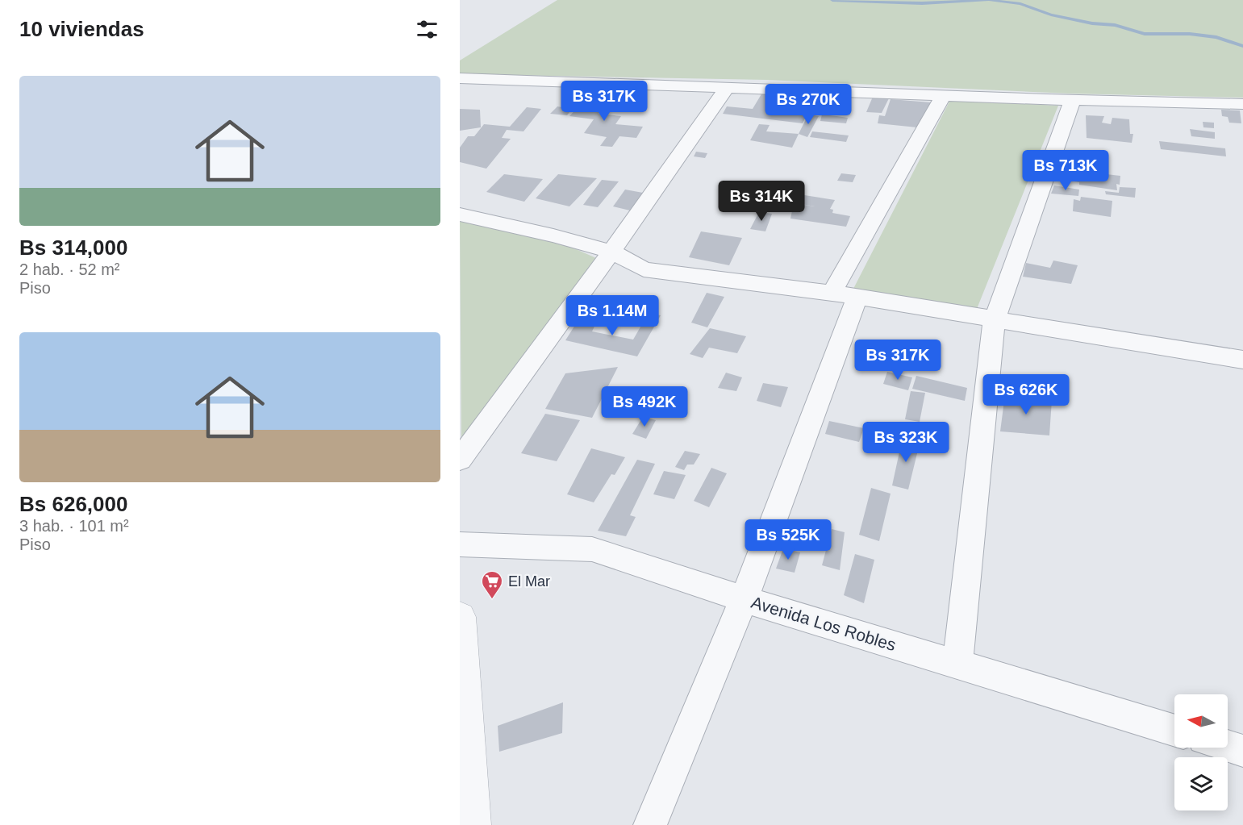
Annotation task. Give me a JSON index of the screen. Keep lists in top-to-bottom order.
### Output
{
  "streets": {
    "street": ["Avenida Los Robles"]
  },
  "places": {
    "supermarket": ["El Mar"]
  },
  "north": "left",
  "page": {
    "heading": "10 viviendas",
    "list": [
      {
        "name": "Bs 314,000",
        "note": "2 hab. · 52 m² · Piso"
      },
      {
        "name": "Bs 626,000",
        "note": "3 hab. · 101 m² · Piso"
      }
    ],
    "price": [
      "Bs 317K",
      "Bs 270K",
      "Bs 713K",
      "Bs 314K",
      "Bs 1.14M",
      "Bs 317K",
      "Bs 626K",
      "Bs 492K",
      "Bs 323K",
      "Bs 525K"
    ]
  }
}
